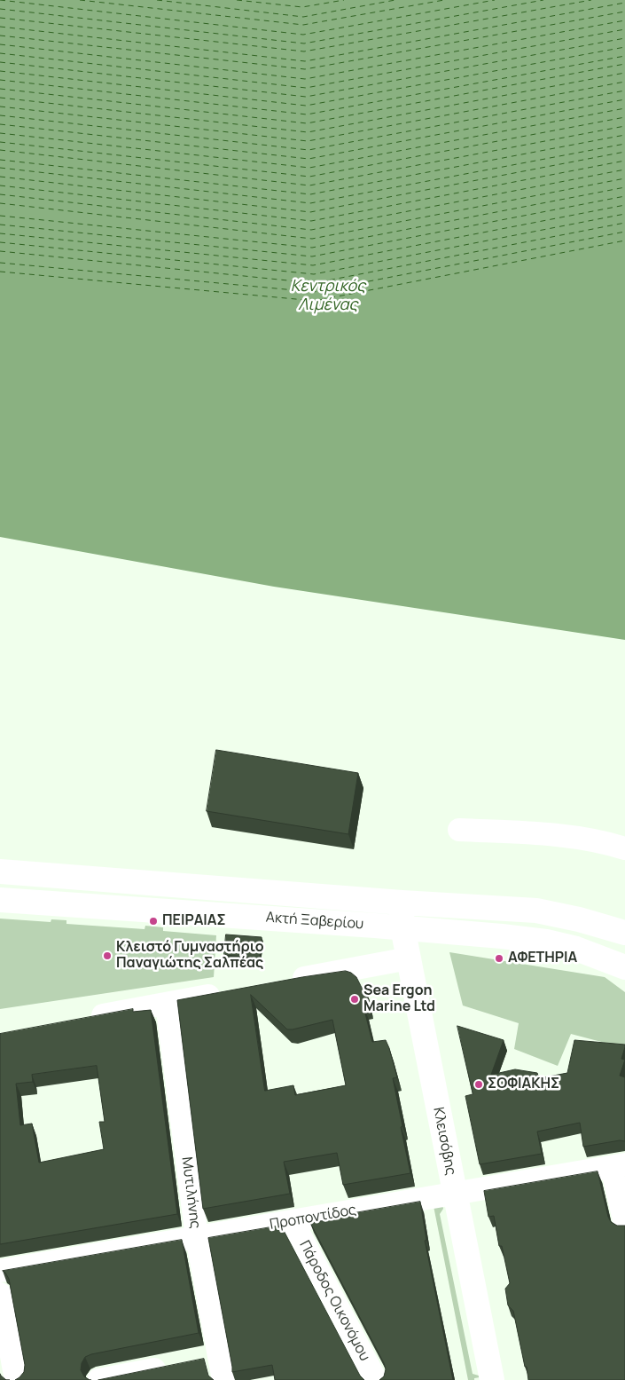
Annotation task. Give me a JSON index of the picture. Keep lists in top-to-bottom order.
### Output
{
  "streets": {
    "main road": ["Ακτή Ξαβερίου", "Κλεισόβης"],
    "street": ["Μυτιλήνης", "Προποντίδος", "Πάροδος Οικονόμου"]
  },
  "crossings": [
    ["Ακτή Ξαβερίου", "Κλεισόβης"],
    ["Κλεισόβης", "Προποντίδος"],
    ["Μυτιλήνης", "Προποντίδος"],
    ["Προποντίδος", "Πάροδος Οικονόμου"]
  ],
  "water": ["Κεντρικός Λιμένας"],
  "places": [
    "ΠΕΙΡΑΙΑΣ",
    "Κλειστό Γυμναστήριο Παναγιώτης Σαλπέας",
    "ΑΦΕΤΗΡΙΑ",
    "Sea Ergon Marine Ltd",
    "ΣΟΦΙΑΚΗΣ"
  ]
}
